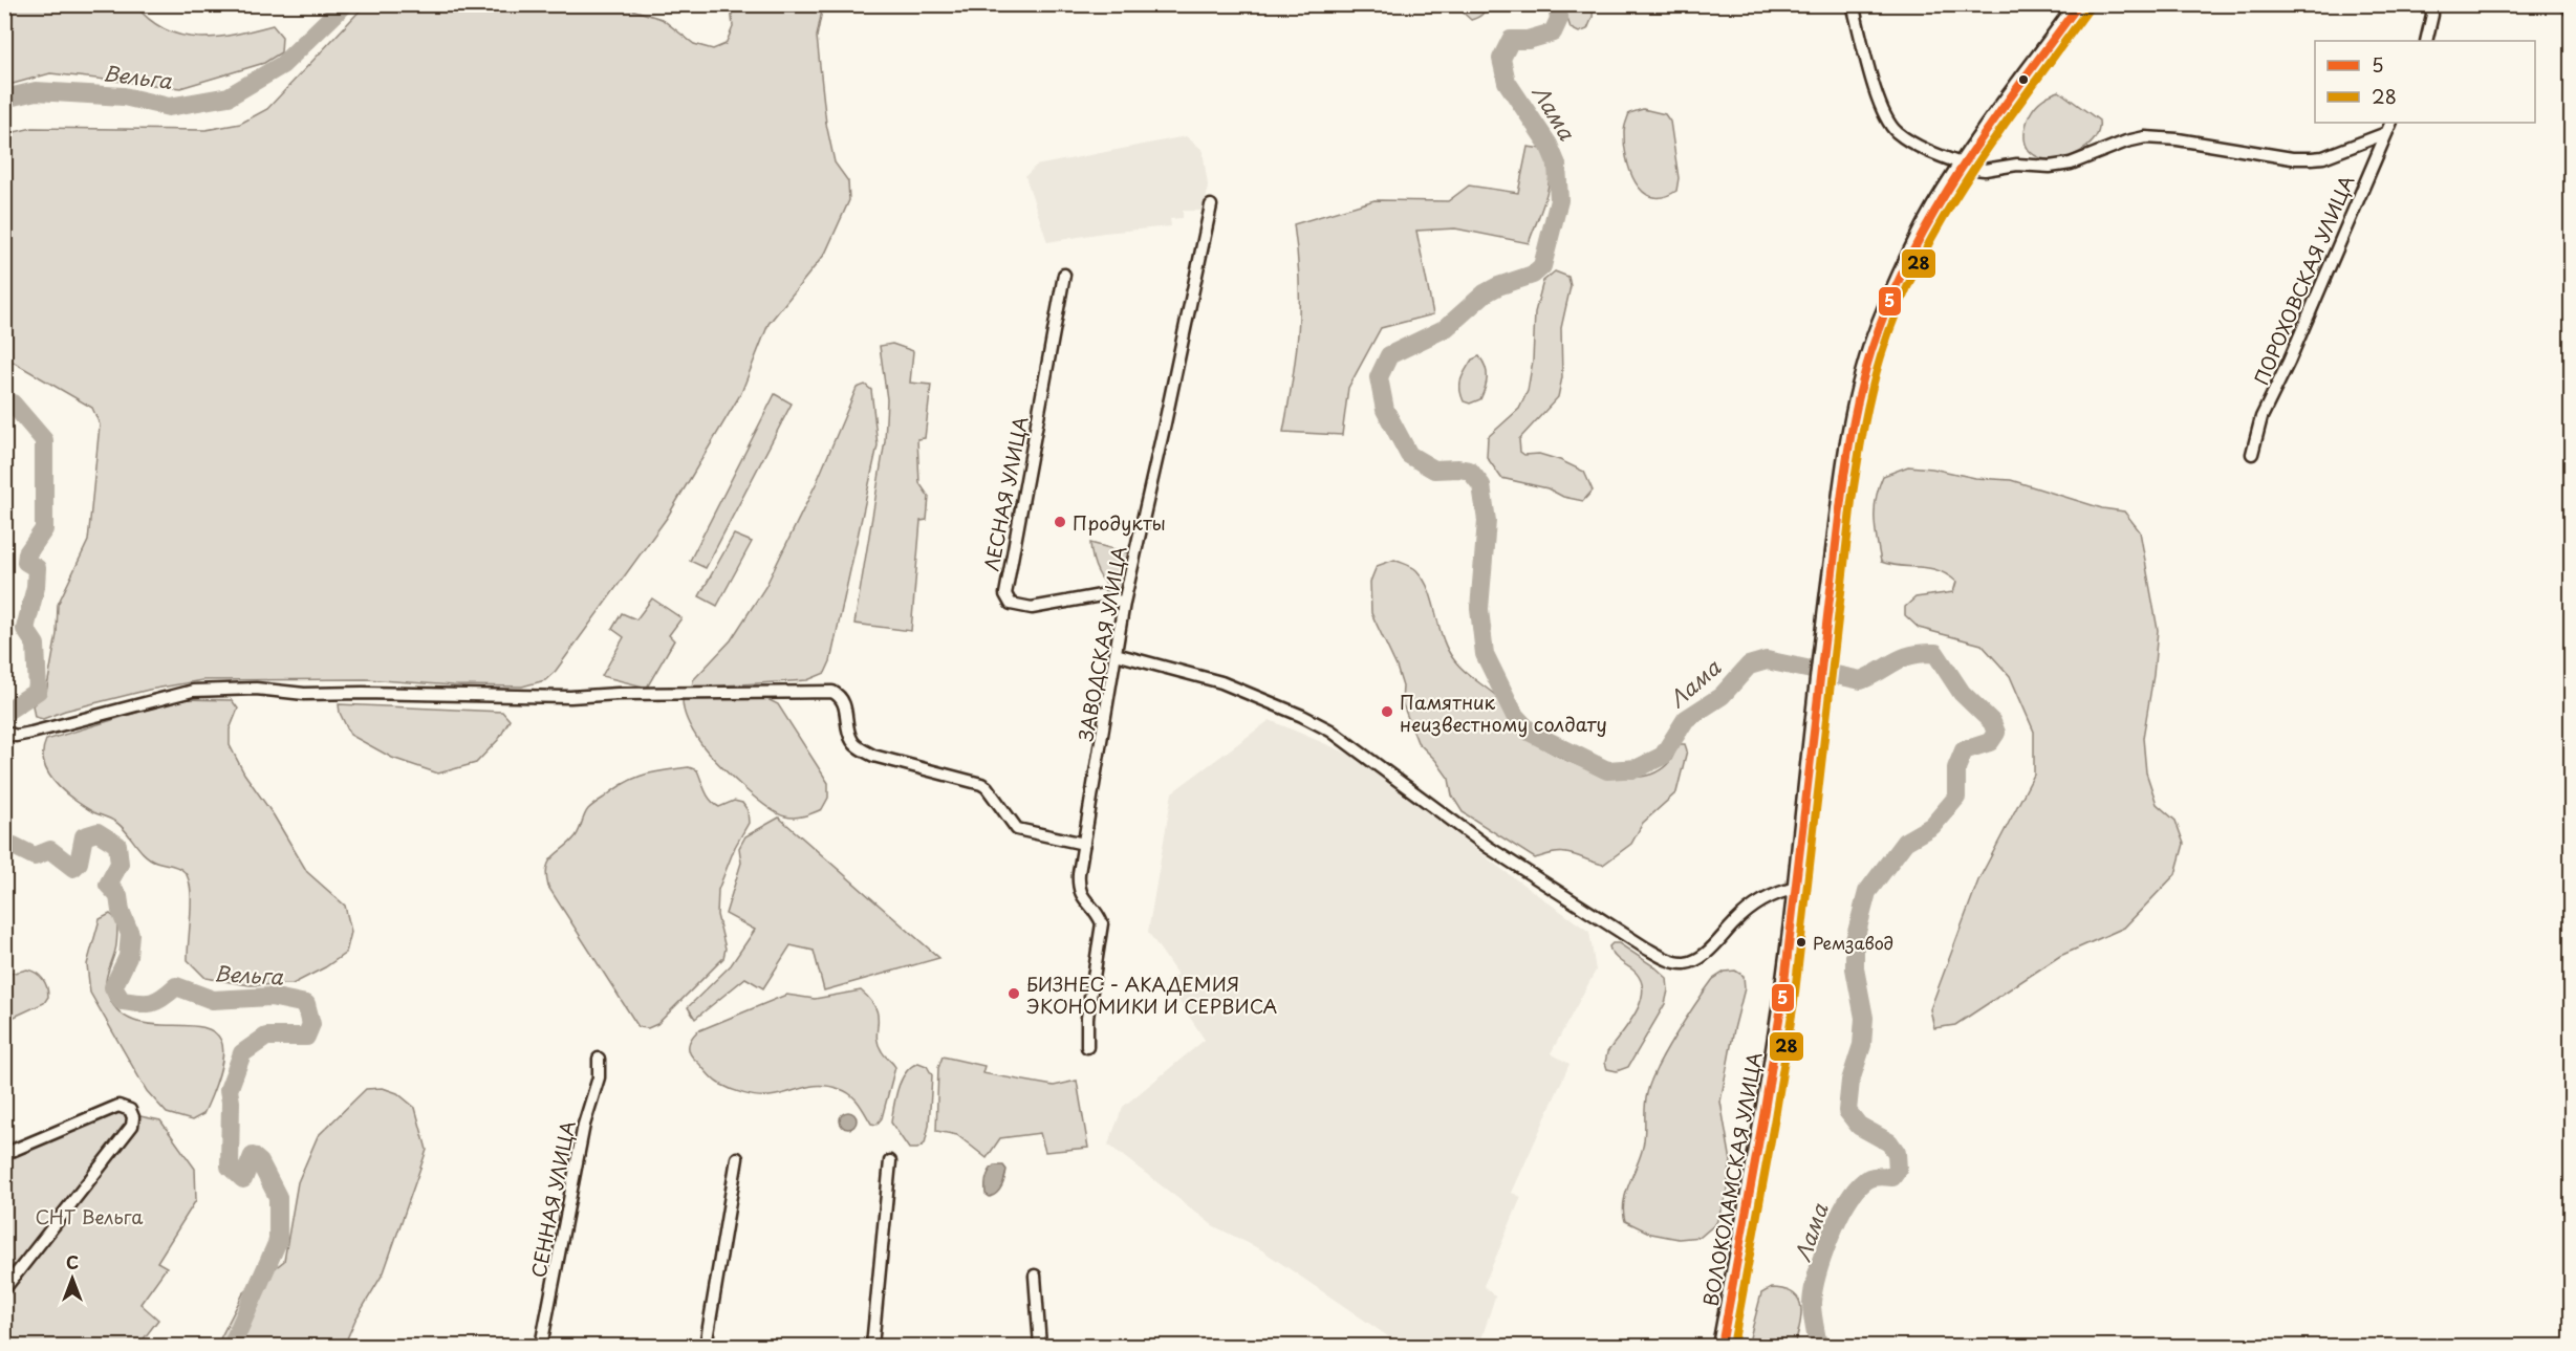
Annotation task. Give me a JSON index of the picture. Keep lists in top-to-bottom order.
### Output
{
  "streets": {
    "main road": ["ВОЛОКОЛАМСКАЯ УЛИЦА"],
    "street": [
      "ПОРОХОВСКАЯ УЛИЦА",
      "ЛЕСНАЯ УЛИЦА",
      "ЗАВОДСКАЯ УЛИЦА",
      "СЕННАЯ УЛИЦА"
    ]
  },
  "crossings": [
    ["ЛЕСНАЯ УЛИЦА", "ЗАВОДСКАЯ УЛИЦА"]
  ],
  "water": ["Вельга", "Лама"],
  "parks": ["СНТ Вельга"],
  "places": [
    "Продукты",
    "Памятник неизвестному солдату",
    "Ремзавод",
    "БИЗНЕС - АКАДЕМИЯ ЭКОНОМИКИ И СЕРВИСА"
  ],
  "lines": ["transit line 5", "transit line 28"],
  "legend": ["5", "28"],
  "north": "top"
}
